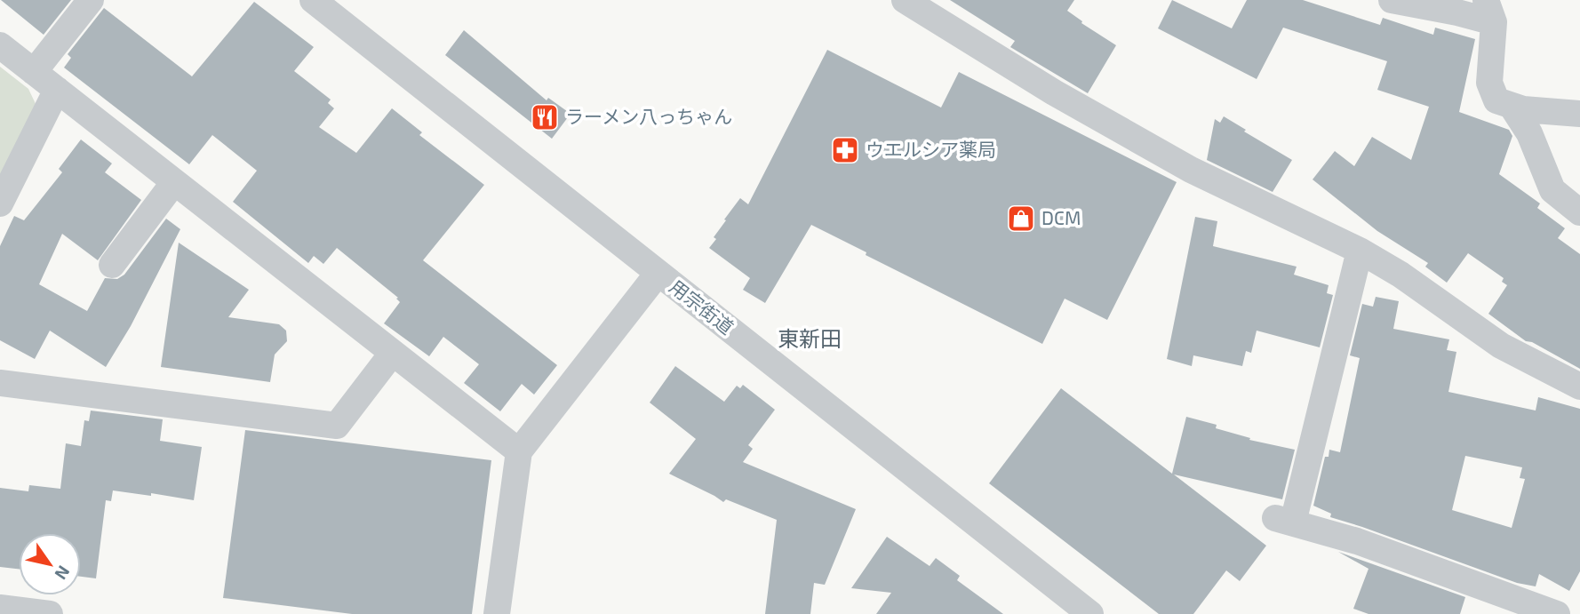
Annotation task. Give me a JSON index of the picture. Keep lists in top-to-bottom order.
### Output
{
  "streets": {
    "street": ["用宗街道"]
  },
  "districts": ["東新田"],
  "places": {
    "restaurant": ["ラーメン八っちゃん"],
    "pharmacy": ["ウエルシア薬局"],
    "shop": ["DCM"]
  },
  "north": "bottom right"
}
